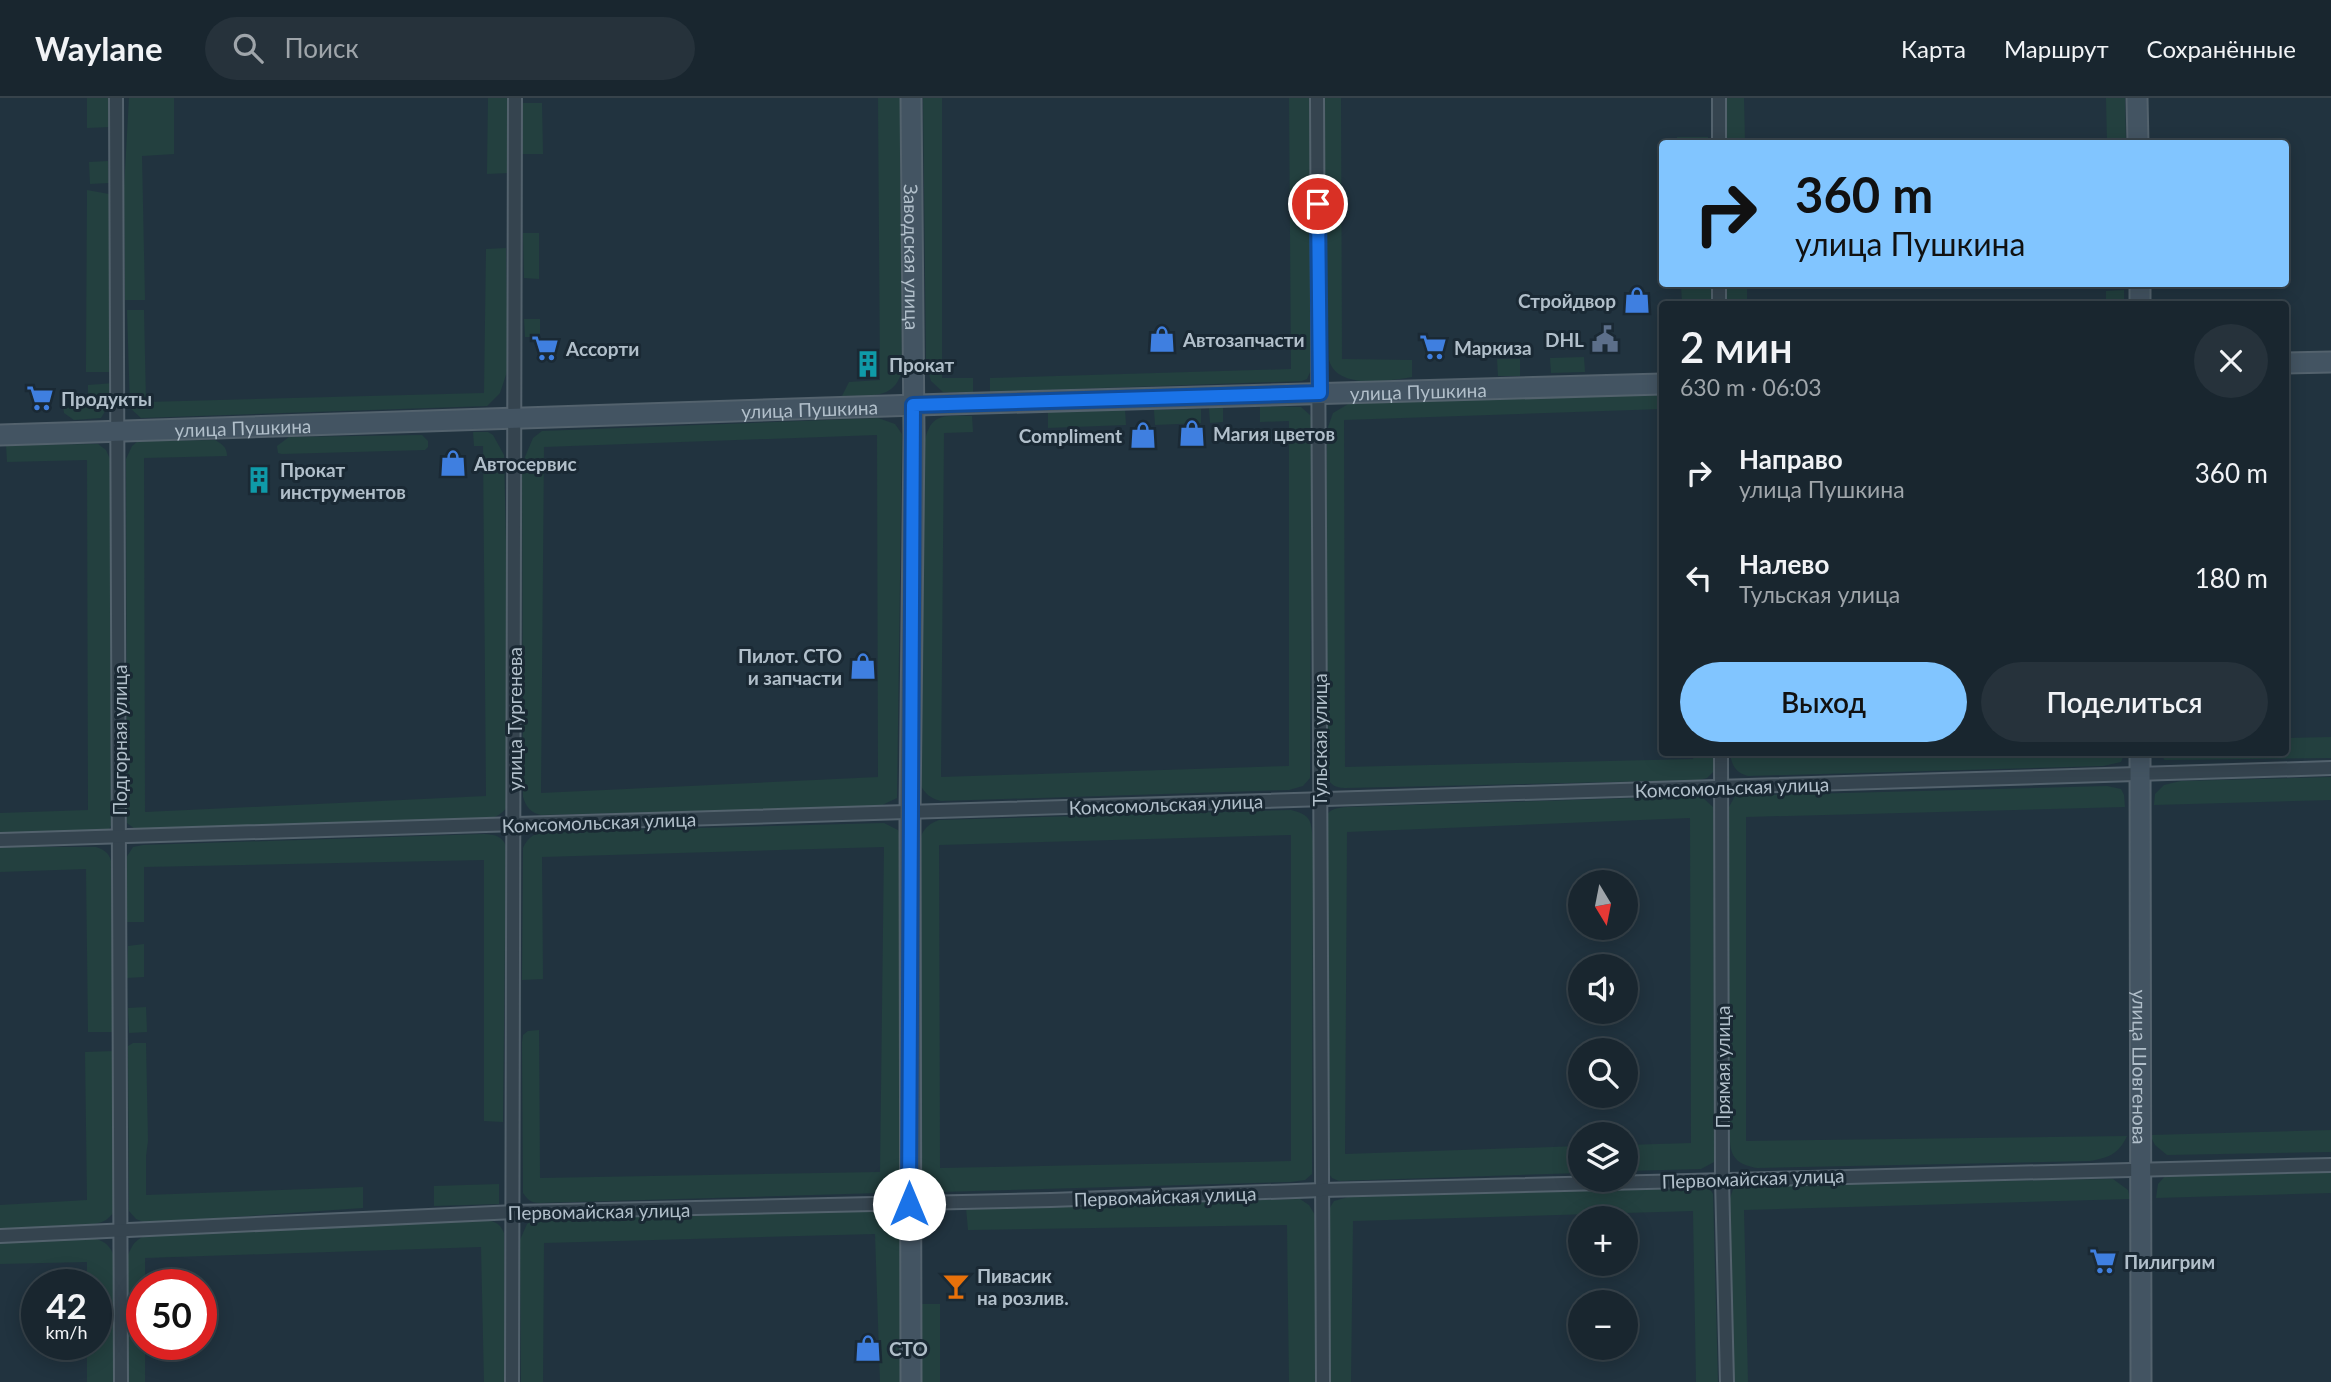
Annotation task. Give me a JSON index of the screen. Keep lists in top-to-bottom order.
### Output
{
  "streets": {
    "main road": ["Заводская улица", "улица Пушкина", "улица Шовгенова"],
    "street": [
      "улица Тургенева",
      "Подгорная улица",
      "Тульская улица",
      "Комсомольская улица",
      "Прямая улица",
      "Первомайская улица"
    ]
  },
  "crossings": [
    ["Заводская улица", "улица Пушкина"],
    ["Заводская улица", "Комсомольская улица"],
    ["Заводская улица", "Первомайская улица"],
    ["улица Пушкина", "улица Тургенева"],
    ["улица Пушкина", "Подгорная улица"],
    ["улица Пушкина", "Тульская улица"],
    ["улица Тургенева", "Комсомольская улица"],
    ["улица Тургенева", "Первомайская улица"],
    ["Подгорная улица", "Комсомольская улица"],
    ["Подгорная улица", "Первомайская улица"],
    ["Тульская улица", "Комсомольская улица"],
    ["Тульская улица", "Первомайская улица"],
    ["Комсомольская улица", "Прямая улица"],
    ["Комсомольская улица", "улица Шовгенова"],
    ["Прямая улица", "Первомайская улица"],
    ["улица Шовгенова", "Первомайская улица"]
  ],
  "places": {
    "shop": [
      "Стройдвор",
      "Автозапчасти",
      "Магия цветов",
      "Compliment",
      "Автосервис",
      "Пилот. СТО и запчасти",
      "СТО"
    ],
    "public building": ["DHL"],
    "supermarket": [
      "Маркиза",
      "Ассорти",
      "Продукты",
      "Пилигрим"
    ],
    "building": ["Прокат", "Прокат инструментов"],
    "bar": ["Пивасик на розлив."]
  },
  "north": "bottom",
  "page": {
    "header": "Waylane",
    "search": "Поиск",
    "nav": ["Карта", "Маршрут", "Сохранённые"],
    "turn": ["360 m", "улица Пушкина"],
    "heading": ["2 мин", "630 m · 06:03"],
    "list": [
      {
        "name": "Направо",
        "note": "улица Пушкина",
        "value": "360 m"
      },
      {
        "name": "Налево",
        "note": "Тульская улица",
        "value": "180 m"
      }
    ],
    "buttons": ["Выход", "Поделиться"],
    "map_buttons": ["+", "−"],
    "speed": "42 km/h",
    "limit": "50"
  }
}
